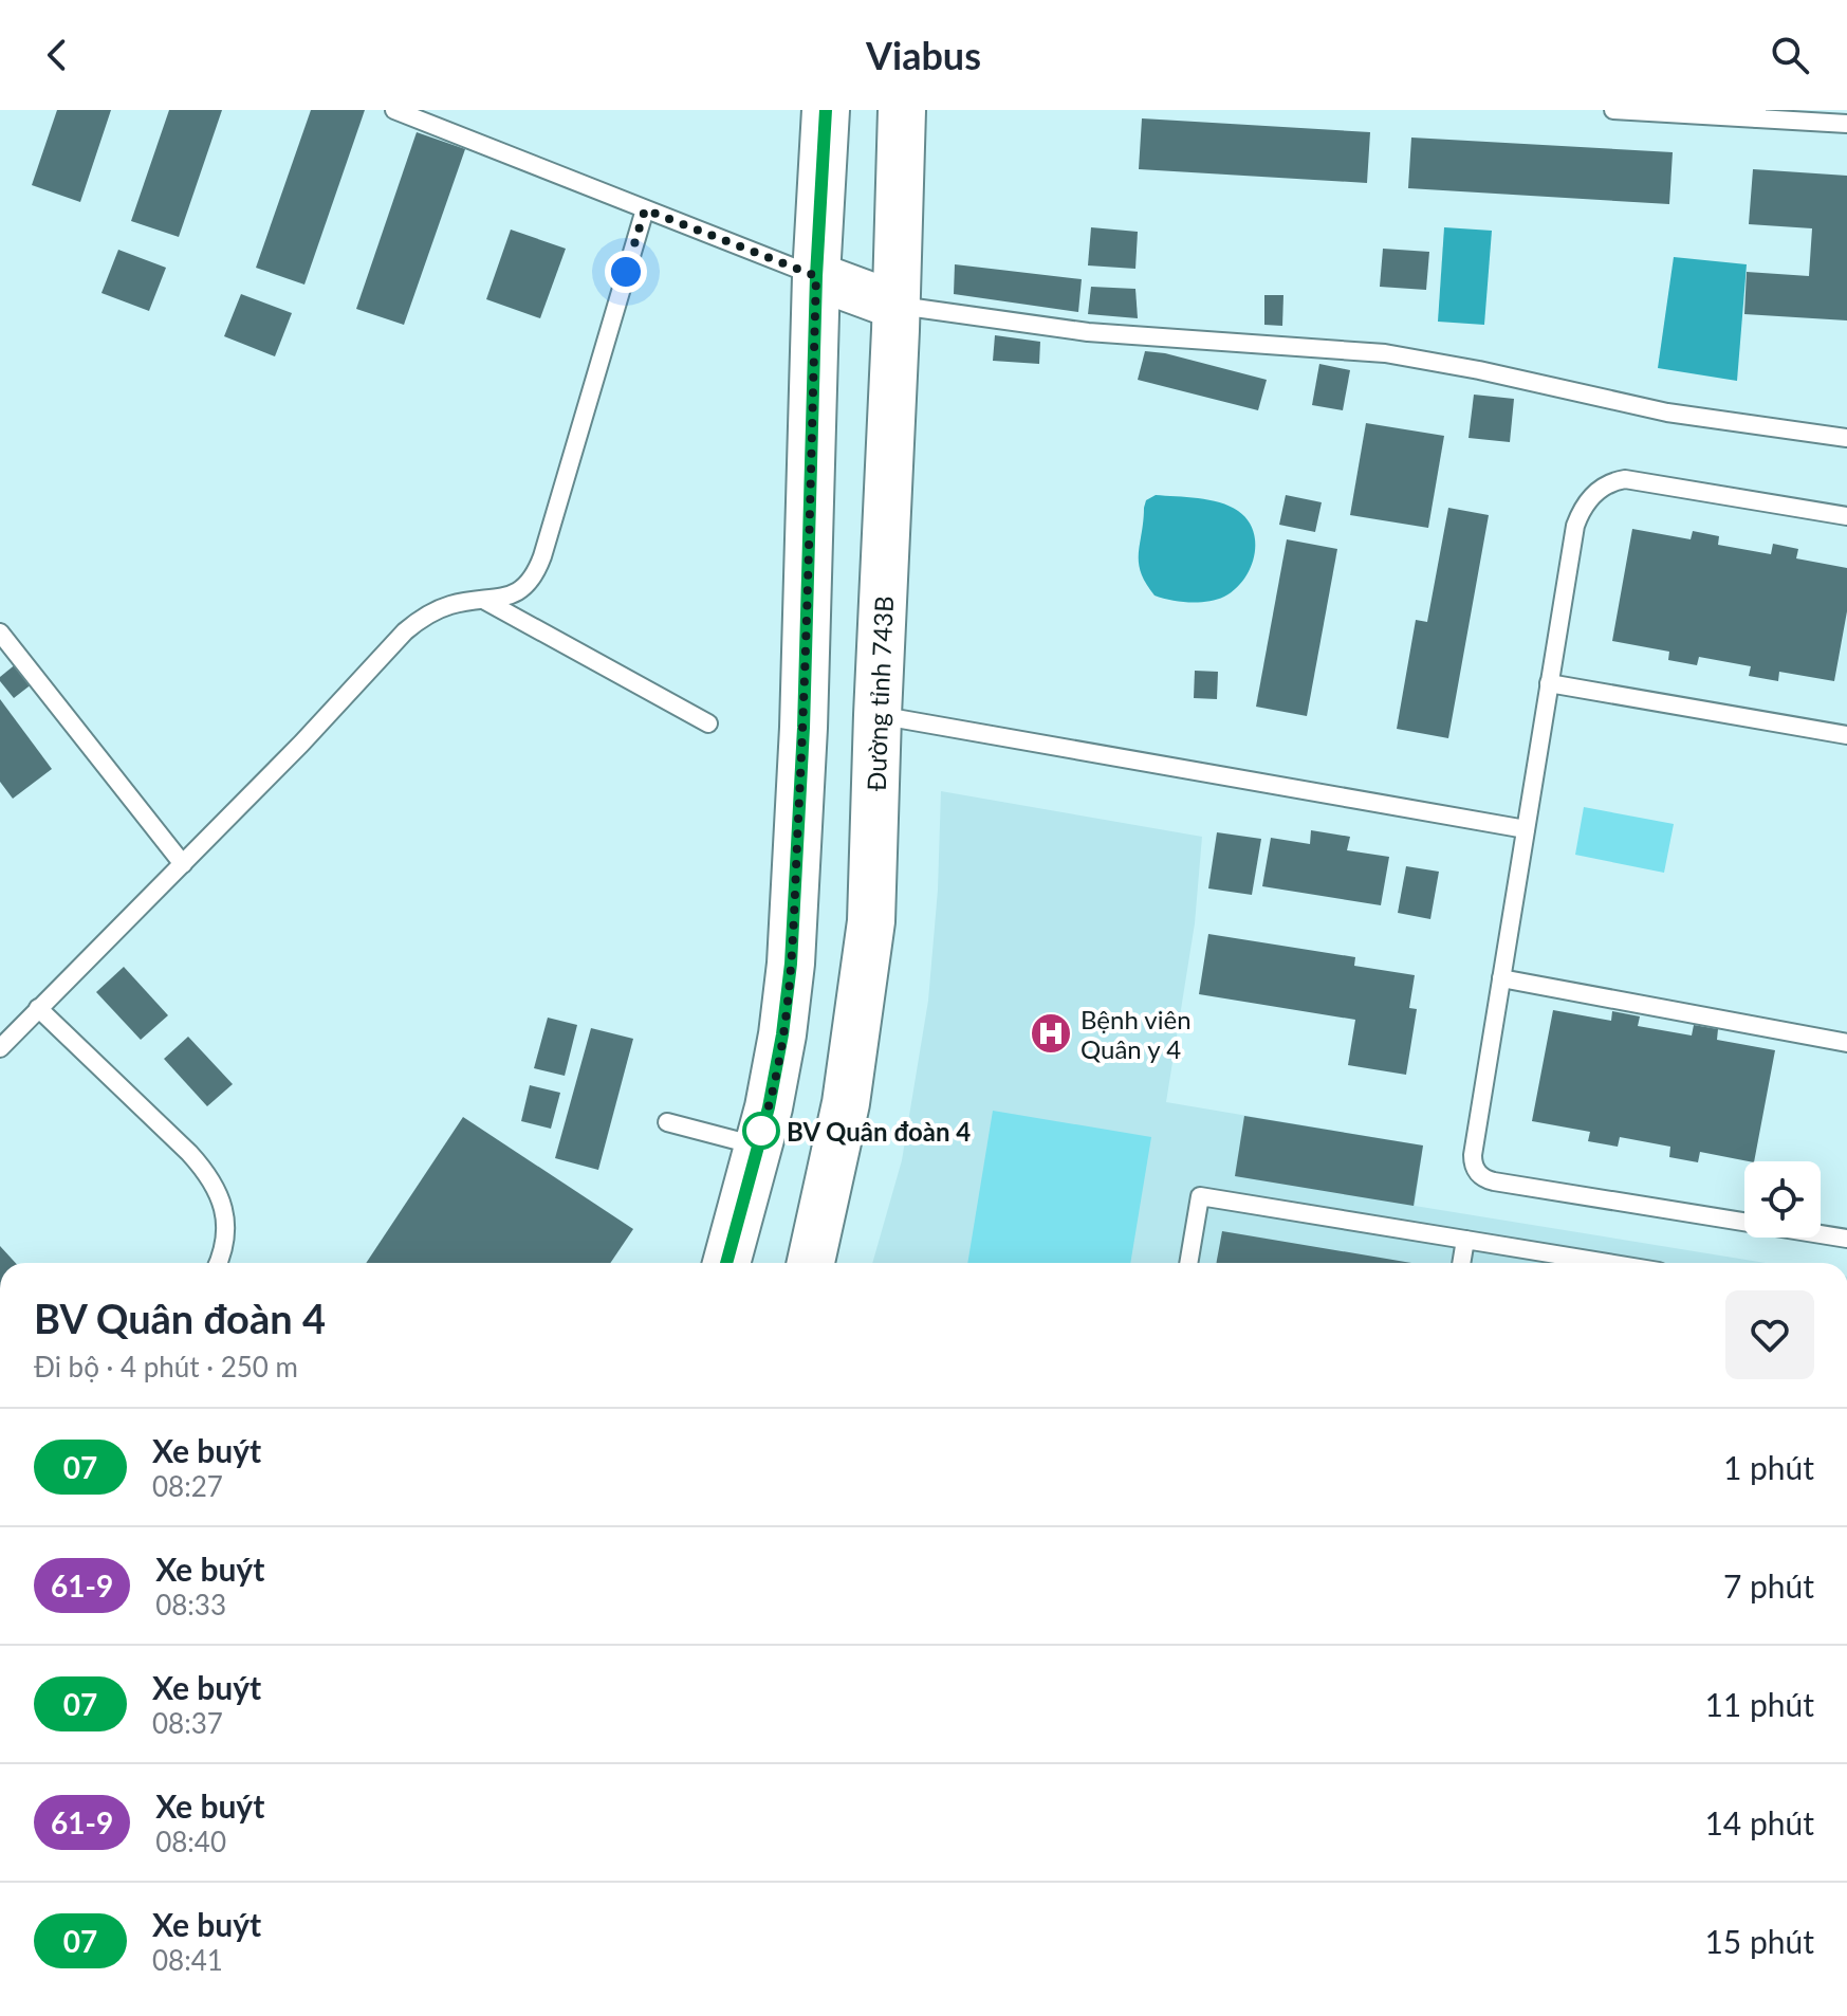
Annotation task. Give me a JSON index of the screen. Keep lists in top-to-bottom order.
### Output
{
  "streets": {
    "main road": ["Đường tỉnh 743B"]
  },
  "places": {
    "hospital": ["Bệnh viên Quân y 4"],
    "other": ["BV Quân đoàn 4"]
  },
  "lines": ["bus line 07"],
  "page": {
    "header": "Viabus",
    "heading": ["BV Quân đoàn 4", "Đi bộ · 4 phút · 250 m"],
    "list": [
      {
        "mark": "07",
        "name": "Xe buýt",
        "note": "08:27",
        "value": "1 phút"
      },
      {
        "mark": "61-9",
        "name": "Xe buýt",
        "note": "08:33",
        "value": "7 phút"
      },
      {
        "mark": "07",
        "name": "Xe buýt",
        "note": "08:37",
        "value": "11 phút"
      },
      {
        "mark": "61-9",
        "name": "Xe buýt",
        "note": "08:40",
        "value": "14 phút"
      },
      {
        "mark": "07",
        "name": "Xe buýt",
        "note": "08:41",
        "value": "15 phút"
      }
    ]
  }
}
